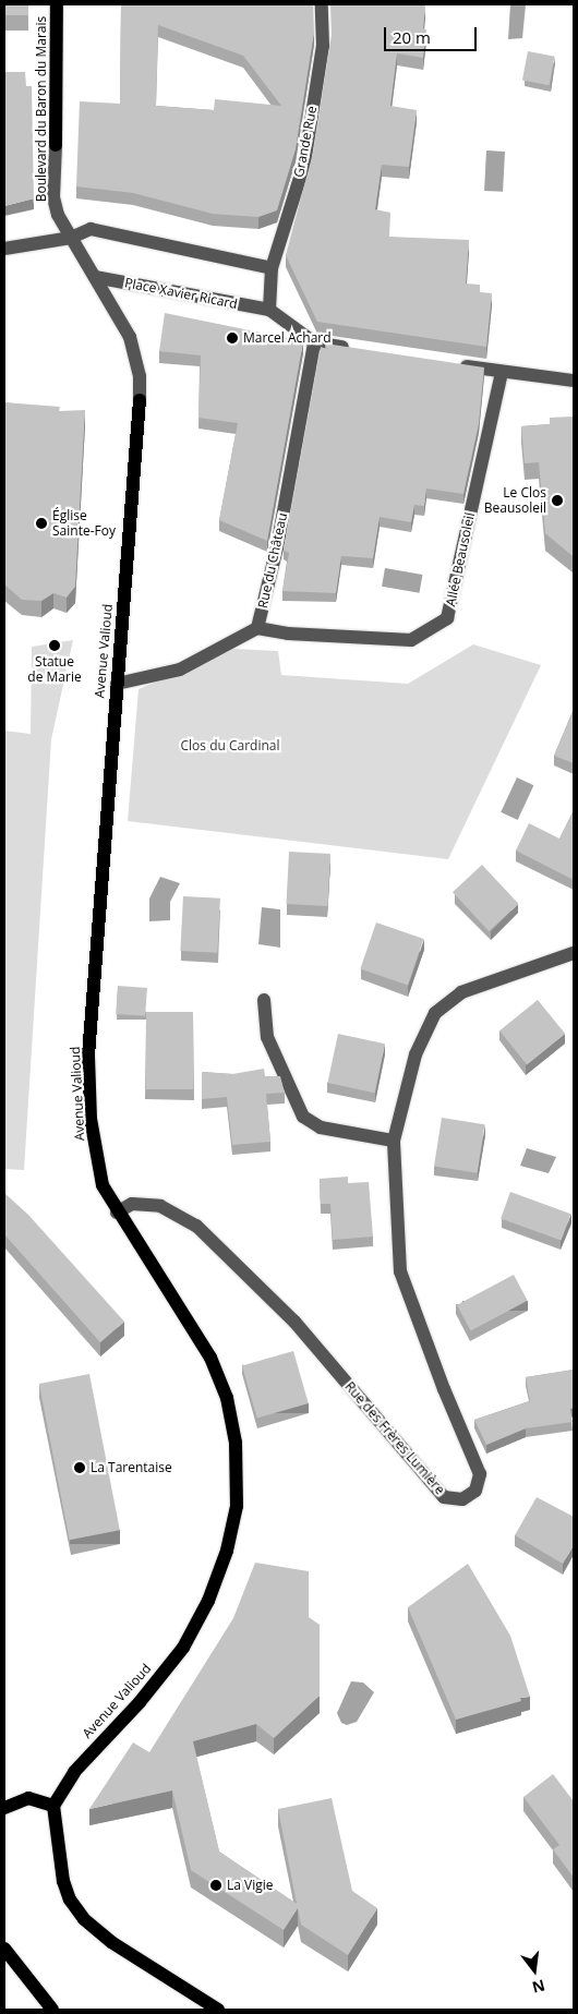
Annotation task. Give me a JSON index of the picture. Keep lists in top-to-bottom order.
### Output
{
  "streets": {
    "main road": ["Boulevard du Baron du Marais", "Avenue Valioud"],
    "street": [
      "Grande Rue",
      "Place Xavier Ricard",
      "Allée Beausoleil",
      "Rue du Château",
      "Rue des Frères Lumière"
    ]
  },
  "crossings": [
    ["Grande Rue", "Place Xavier Ricard"],
    ["Place Xavier Ricard", "Rue du Château"],
    ["Place Xavier Ricard", "Avenue Valioud"],
    ["Allée Beausoleil", "Rue du Château"],
    ["Rue du Château", "Avenue Valioud"],
    ["Avenue Valioud", "Rue des Frères Lumière"]
  ],
  "parks": ["Clos du Cardinal"],
  "places": [
    "Marcel Achard",
    "Le Clos Beausoleil",
    "Église Sainte-Foy",
    "Statue de Marie",
    "La Tarentaise",
    "La Vigie"
  ],
  "scale_bar": "20 m",
  "north": "bottom"
}
